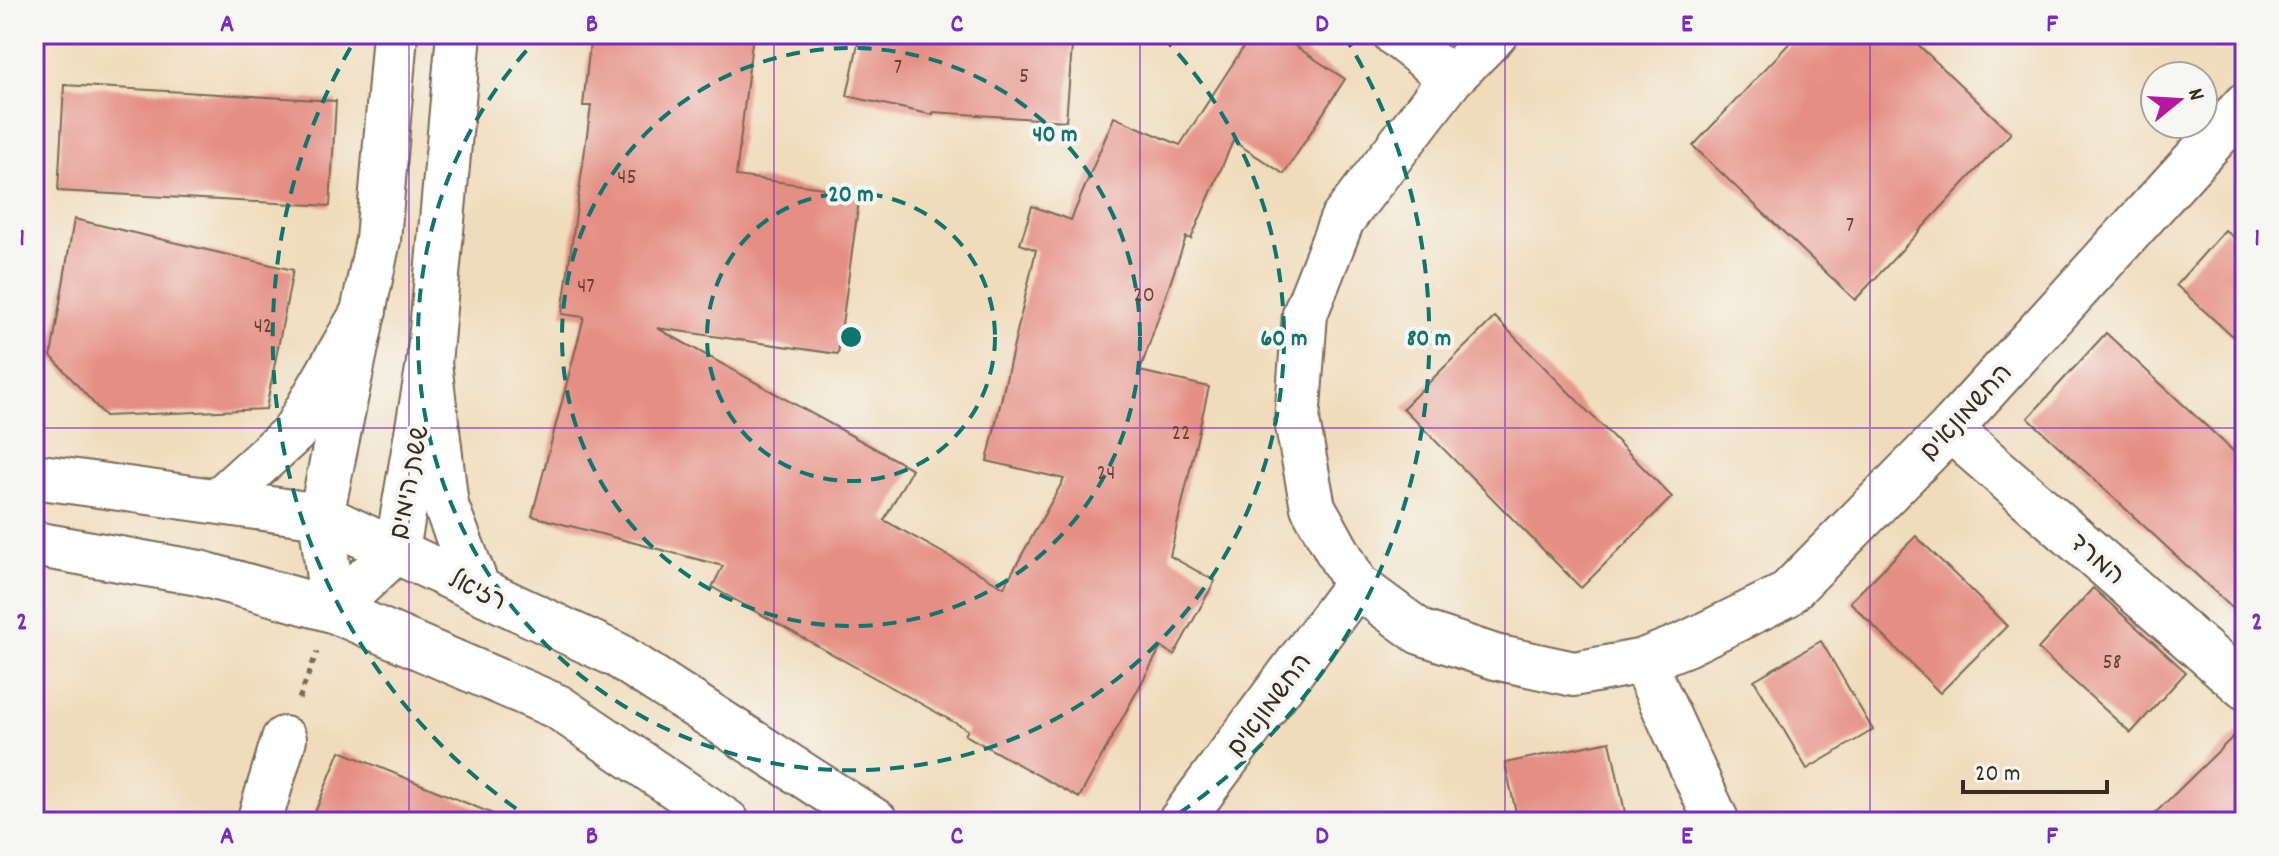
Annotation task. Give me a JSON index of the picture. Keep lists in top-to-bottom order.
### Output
{
  "streets": {
    "street": [
      "החשמונאים",
      "ששת הימים",
      "המרד",
      "רזיאל"
    ]
  },
  "crossings": [
    ["החשמונאים", "המרד"],
    ["ששת הימים", "רזיאל"]
  ],
  "house_numbers": [
    "7",
    "5",
    "45",
    "7",
    "47",
    "20",
    "42",
    "22",
    "24",
    "58"
  ],
  "scale_bar": "20 m",
  "north": "right",
  "grid": {
    "columns": [
      "A",
      "B",
      "C",
      "D",
      "E",
      "F"
    ],
    "rows": ["1", "2"]
  },
  "rings": [
    "40 m",
    "20 m",
    "60 m",
    "80 m"
  ]
}
